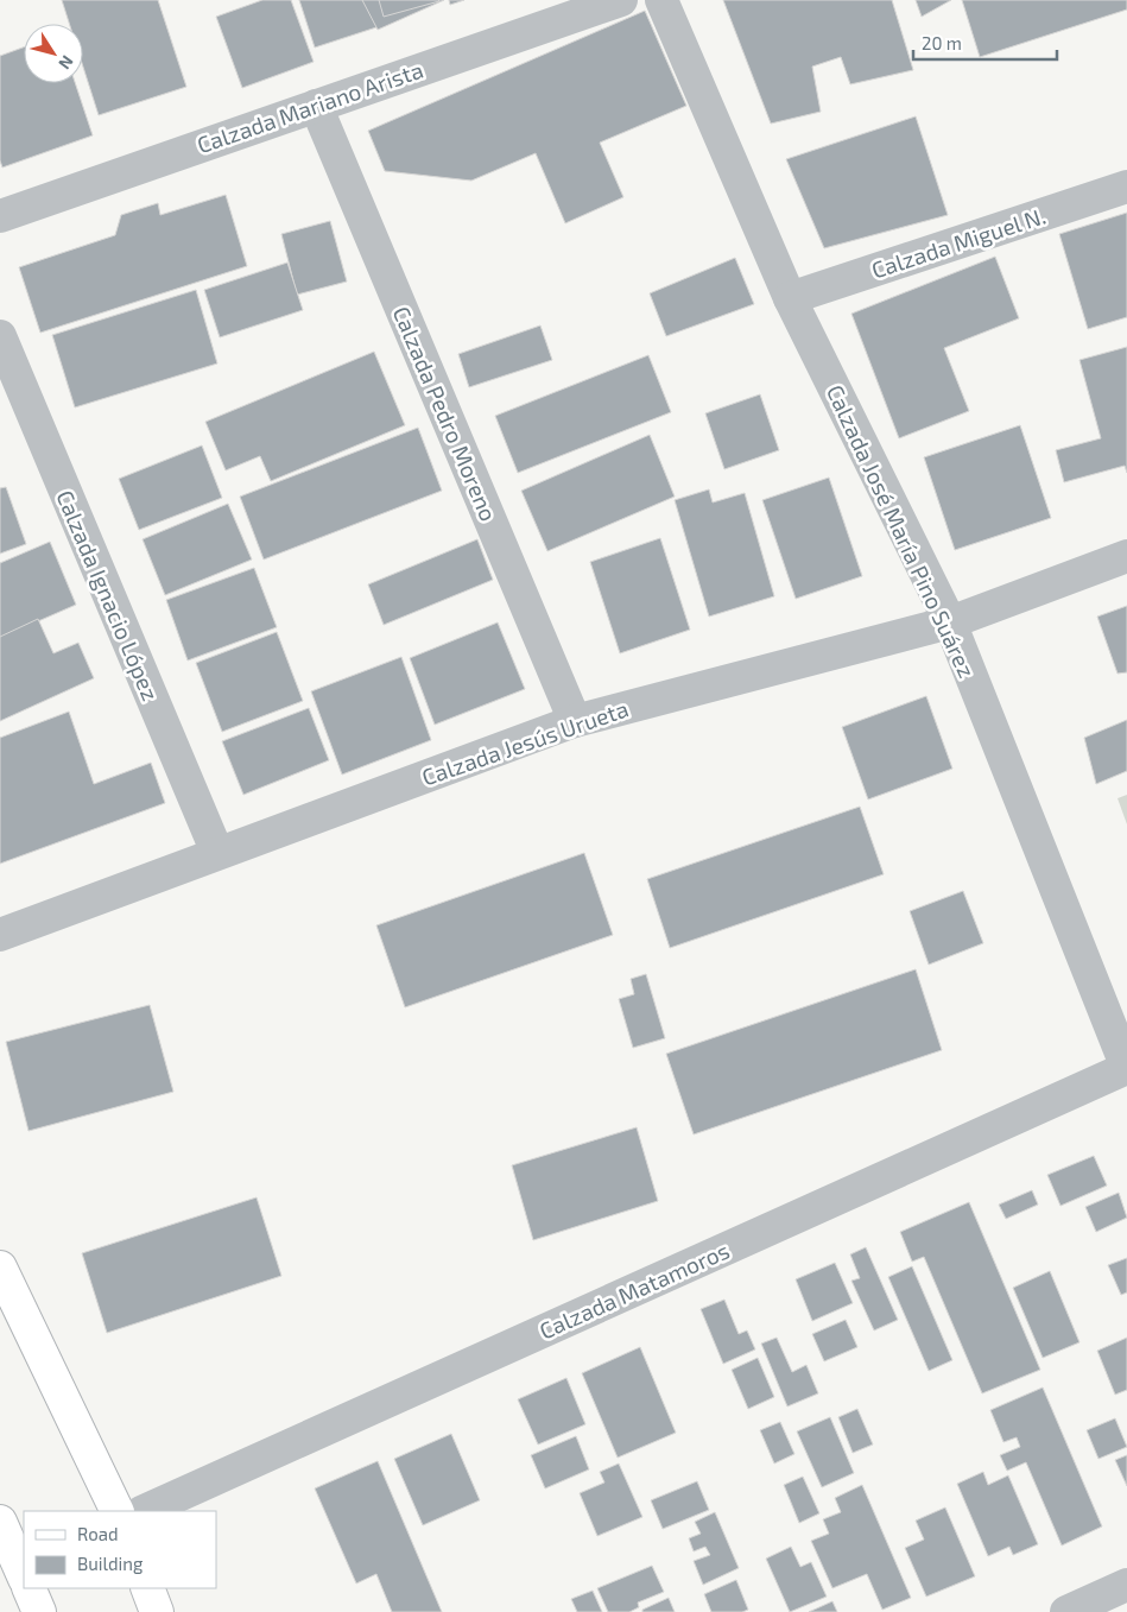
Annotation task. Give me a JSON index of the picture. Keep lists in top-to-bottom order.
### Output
{
  "streets": {
    "street": [
      "Calzada Mariano Arista",
      "Calzada Miguel N.",
      "Calzada Pedro Moreno",
      "Calzada José María Pino Suárez",
      "Calzada Ignacio López",
      "Calzada Jesús Urueta",
      "Calzada Matamoros"
    ]
  },
  "crossings": [
    ["Calzada Mariano Arista", "Calzada Pedro Moreno"],
    ["Calzada Miguel N.", "Calzada José María Pino Suárez"],
    ["Calzada Pedro Moreno", "Calzada Jesús Urueta"],
    ["Calzada José María Pino Suárez", "Calzada Jesús Urueta"],
    ["Calzada José María Pino Suárez", "Calzada Matamoros"],
    ["Calzada Ignacio López", "Calzada Jesús Urueta"]
  ],
  "legend": ["Road", "Building"],
  "scale_bar": "20 m",
  "north": "bottom right"
}
